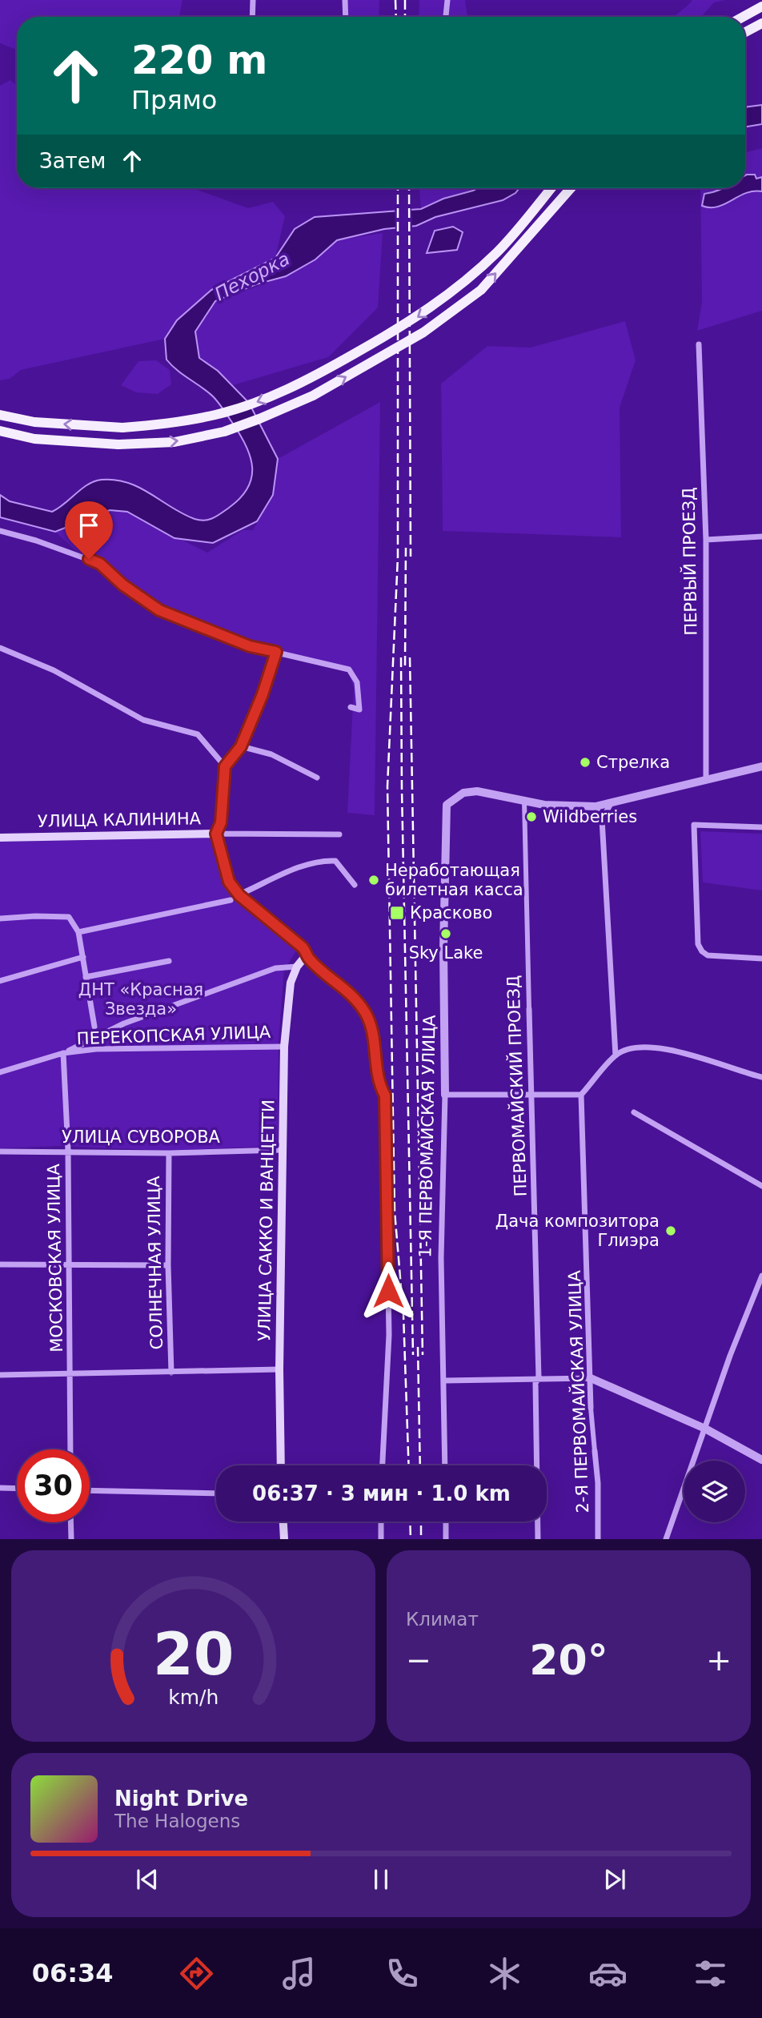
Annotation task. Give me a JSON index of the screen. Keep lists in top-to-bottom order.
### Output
{
  "streets": {
    "main road": ["УЛИЦА КАЛИНИНА", "УЛИЦА САККО И ВАНЦЕТТИ"],
    "street": [
      "ПЕРВЫЙ ПРОЕЗД",
      "ПЕРЕКОПСКАЯ УЛИЦА",
      "ПЕРВОМАЙСКИЙ ПРОЕЗД",
      "1-Я ПЕРВОМАЙСКАЯ УЛИЦА",
      "УЛИЦА СУВОРОВА",
      "МОСКОВСКАЯ УЛИЦА",
      "СОЛНЕЧНАЯ УЛИЦА",
      "2-Я ПЕРВОМАЙСКАЯ УЛИЦА"
    ]
  },
  "crossings": [
    ["ПЕРЕКОПСКАЯ УЛИЦА", "УЛИЦА САККО И ВАНЦЕТТИ"],
    ["ПЕРЕКОПСКАЯ УЛИЦА", "МОСКОВСКАЯ УЛИЦА"],
    ["ПЕРВОМАЙСКИЙ ПРОЕЗД", "1-Я ПЕРВОМАЙСКАЯ УЛИЦА"],
    ["УЛИЦА СУВОРОВА", "УЛИЦА САККО И ВАНЦЕТТИ"],
    ["УЛИЦА СУВОРОВА", "МОСКОВСКАЯ УЛИЦА"],
    ["УЛИЦА СУВОРОВА", "СОЛНЕЧНАЯ УЛИЦА"]
  ],
  "water": ["Пехорка"],
  "parks": ["ДНТ «Красная Звезда»"],
  "places": {
    "other": [
      "Стрелка",
      "Wildberries",
      "Неработающая билетная касса",
      "Sky Lake",
      "Дача композитора Глиэра"
    ],
    "transit": ["Красково"]
  },
  "page": {
    "turn": ["220 m", "Прямо"],
    "then": "Затем",
    "limit": "30",
    "trip": "06:37 · 3 мин · 1.0 km",
    "tile": "Климат",
    "heat": ["−", "20°", "+"],
    "song": ["Night Drive", "The Halogens"],
    "tabs": "06:34",
    "gauge": ["20", "km/h"]
  }
}
